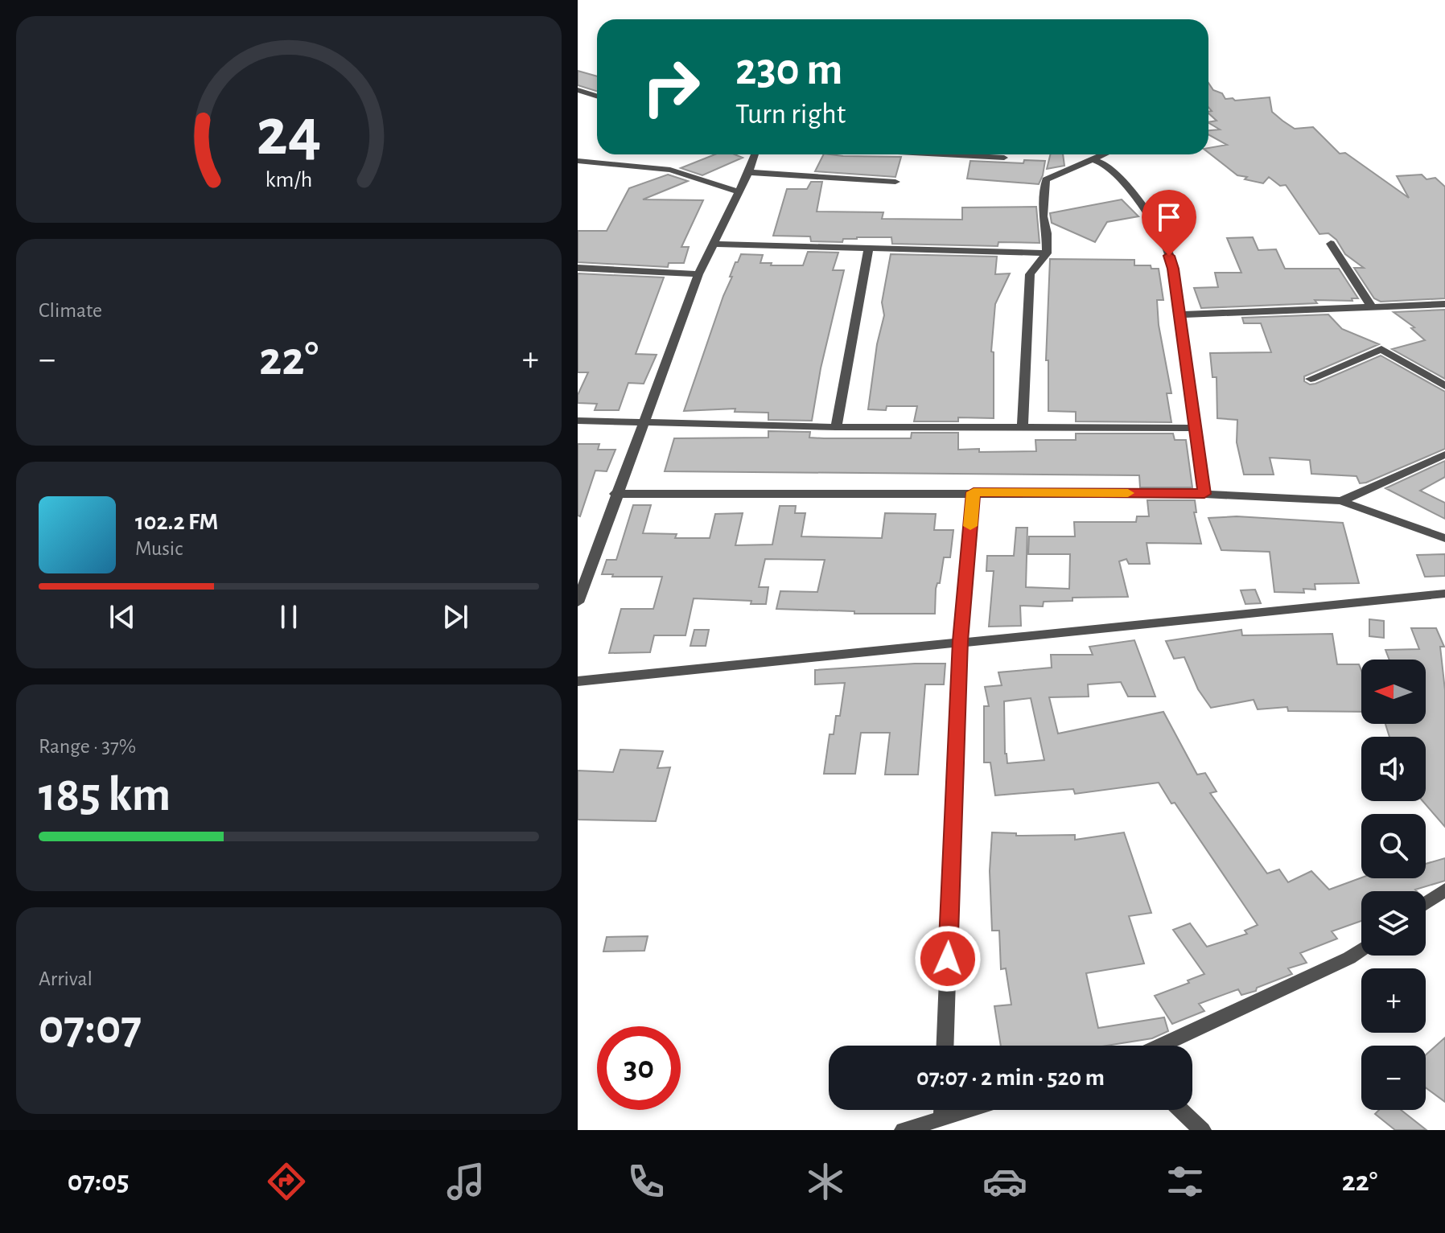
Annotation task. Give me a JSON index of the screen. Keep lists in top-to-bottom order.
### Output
{
  "north": "left",
  "page": {
    "turn": ["230 m", "Turn right"],
    "tile": [
      "Climate",
      ["Range · 37%", "185 km"],
      ["Arrival", "07:07"]
    ],
    "heat": ["−", "22°", "+"],
    "song": ["102.2 FM", "Music"],
    "map_buttons": ["+", "−"],
    "limit": "30",
    "trip": "07:07 · 2 min · 520 m",
    "tabs": ["07:05", "22°"],
    "gauge": ["24", "km/h"]
  }
}
